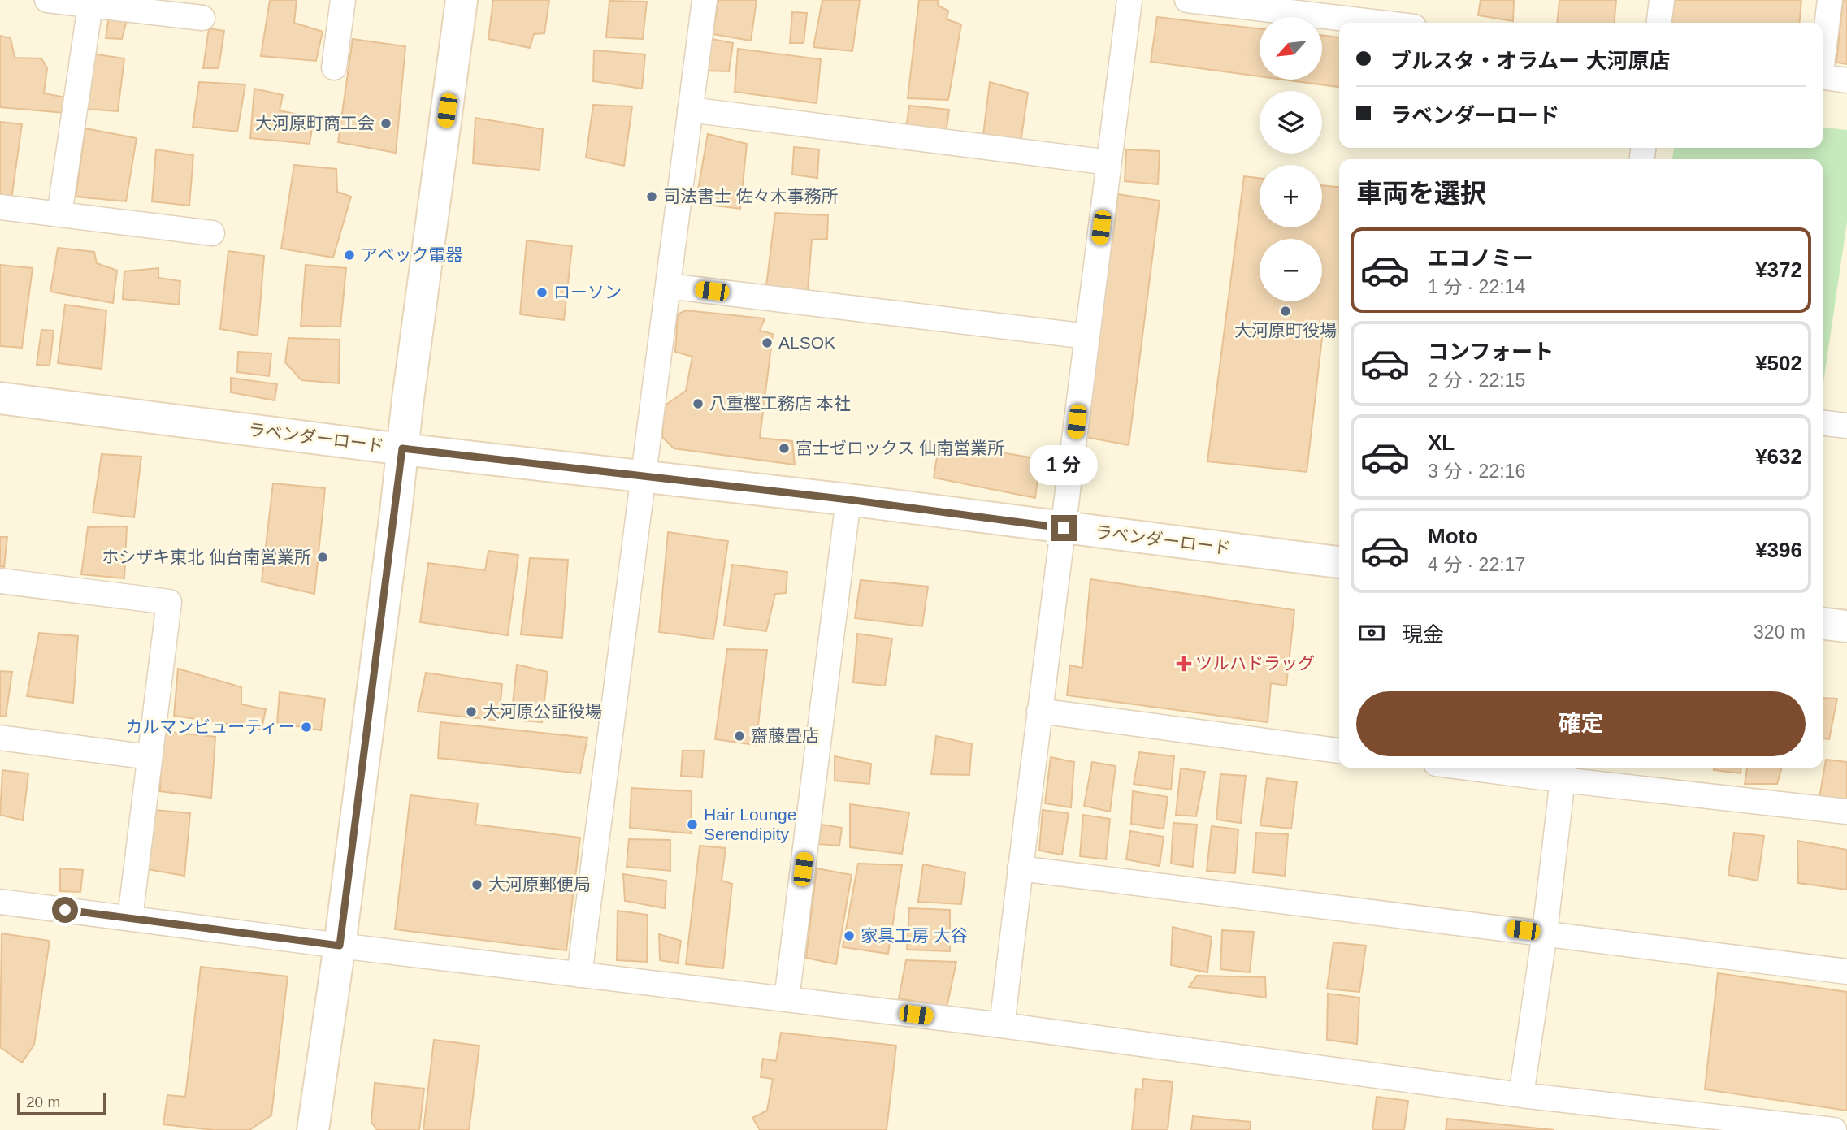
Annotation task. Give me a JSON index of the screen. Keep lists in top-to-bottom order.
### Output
{
  "streets": {
    "street": ["ラベンダーロード"]
  },
  "places": {
    "other": [
      "大河原町商工会",
      "司法書士 佐々木事務所",
      "アベック電器",
      "ローソン",
      "大河原町役場",
      "ALSOK",
      "八重樫工務店 本社",
      "富士ゼロックス 仙南営業所",
      "ホシザキ東北 仙台南営業所",
      "大河原公証役場",
      "カルマンビューティー",
      "齋藤畳店",
      "Hair Lounge Serendipity",
      "大河原郵便局",
      "家具工房 大谷"
    ],
    "health": ["ツルハドラッグ"]
  },
  "scale_bar": "20 m",
  "north": "bottom left",
  "page": {
    "map_buttons": ["+", "−"],
    "banner": ["ブルスタ・オラムー 大河原店", "ラベンダーロード"],
    "heading": "車両を選択",
    "list": [
      {
        "name": "エコノミー",
        "note": "1 分 · 22:14",
        "value": "¥372"
      },
      {
        "name": "コンフォート",
        "note": "2 分 · 22:15",
        "value": "¥502"
      },
      {
        "name": "XL",
        "note": "3 分 · 22:16",
        "value": "¥632"
      },
      {
        "name": "Moto",
        "note": "4 分 · 22:17",
        "value": "¥396"
      }
    ],
    "bubble": "1 分",
    "pay": ["現金", "320 m"],
    "buttons": "確定",
    "scale": "20 m"
  }
}
